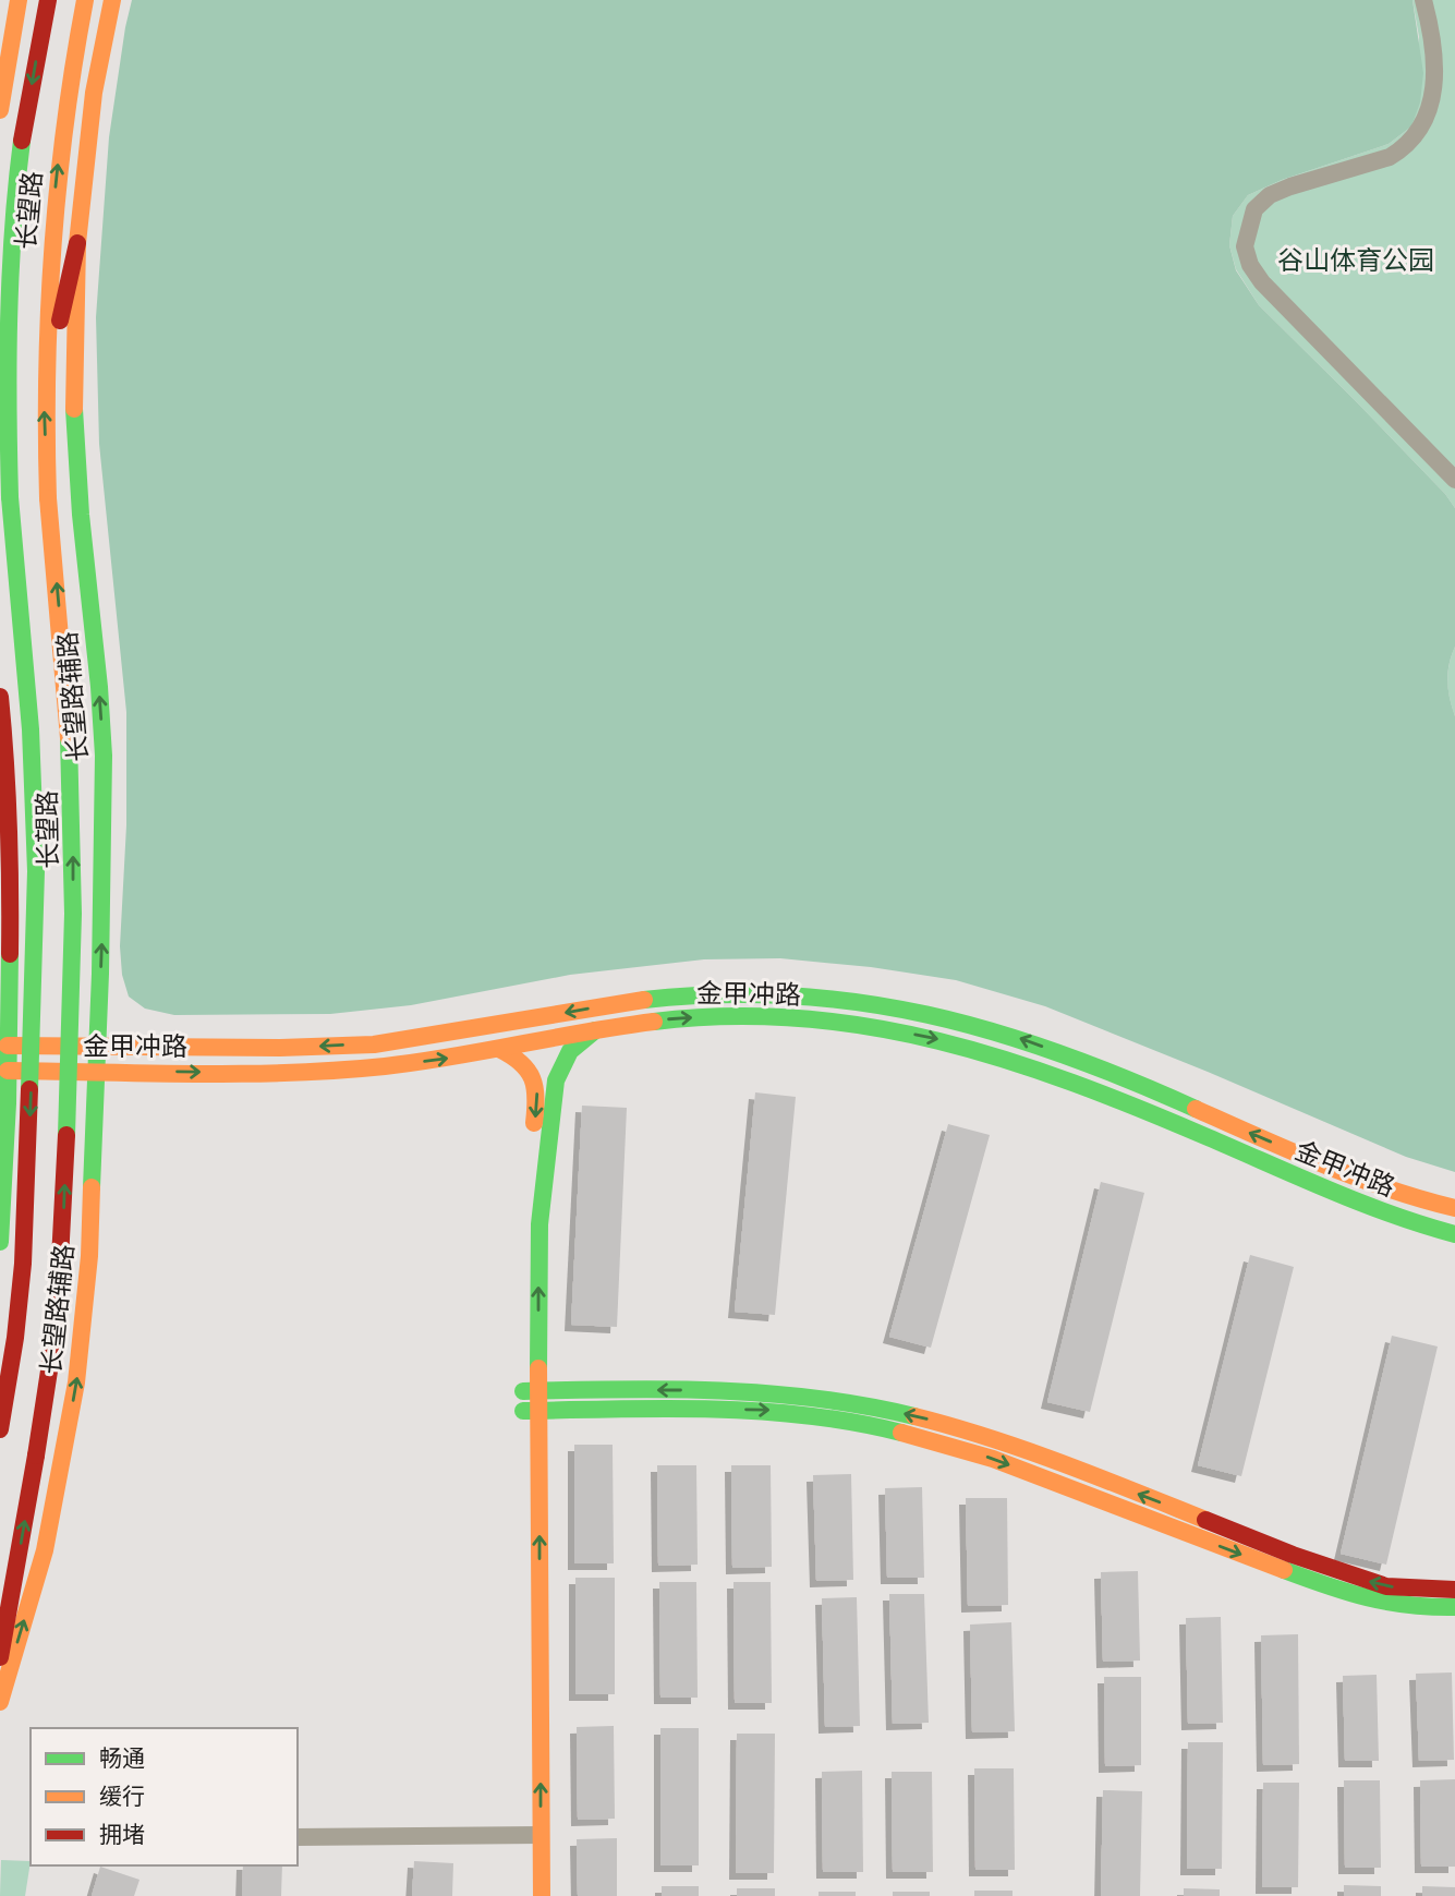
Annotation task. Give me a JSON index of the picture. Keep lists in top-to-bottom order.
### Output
{
  "streets": {
    "main road": ["长望路", "长望路辅路", "金甲冲路"]
  },
  "crossings": [
    ["长望路辅路", "金甲冲路"]
  ],
  "parks": ["谷山体育公园"],
  "legend": ["畅通", "缓行", "拥堵"]
}
